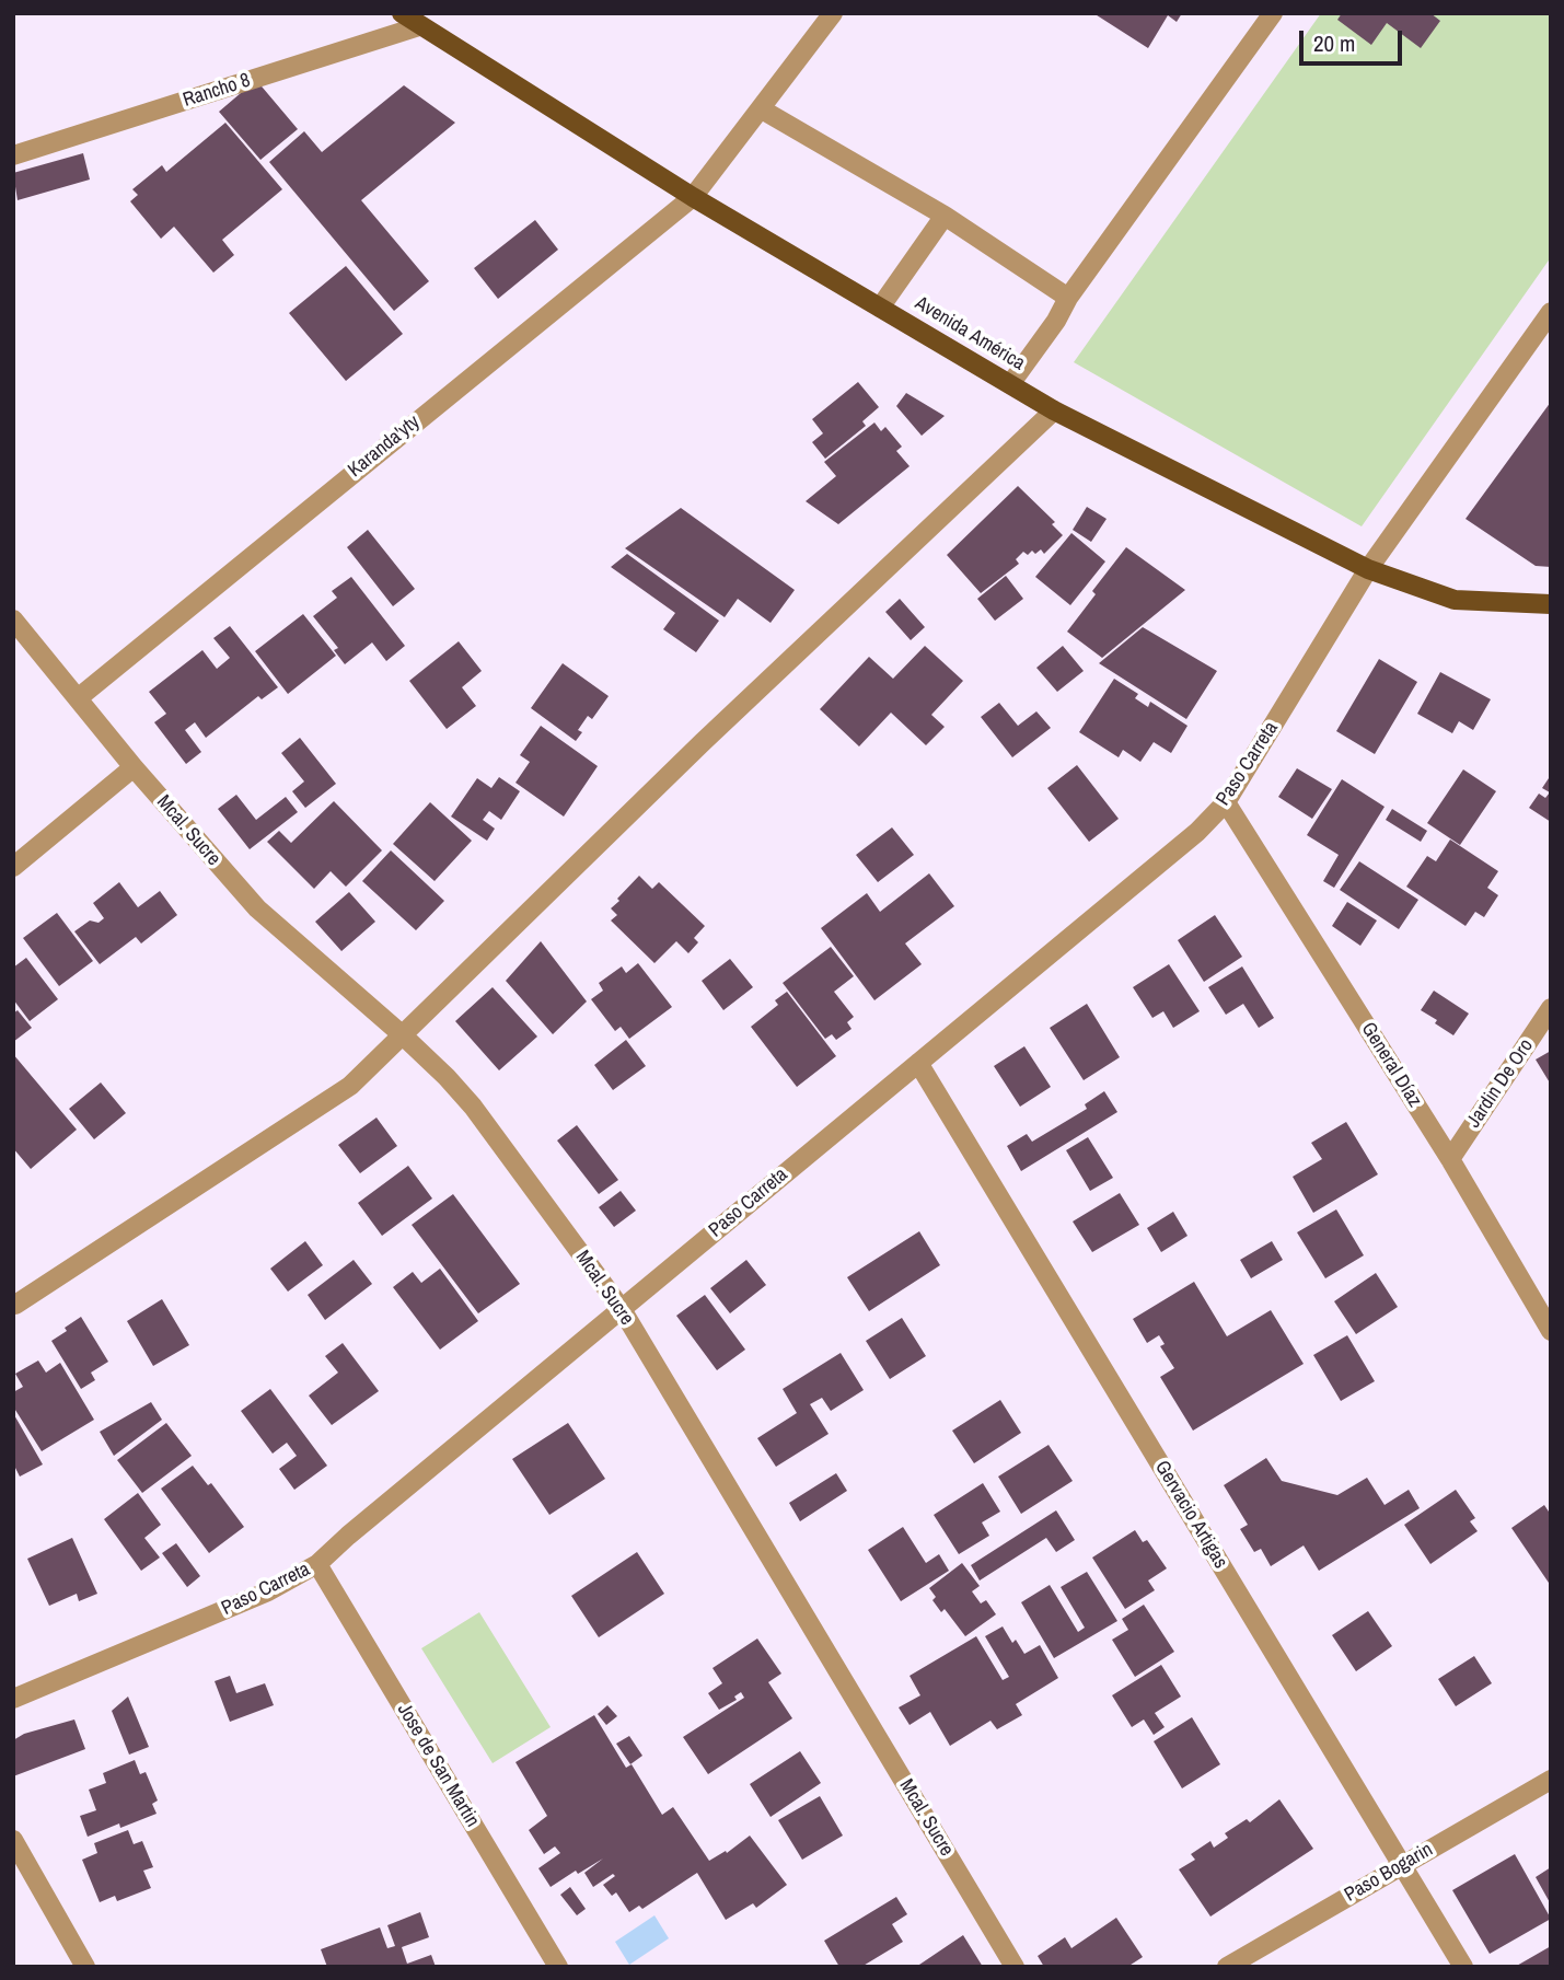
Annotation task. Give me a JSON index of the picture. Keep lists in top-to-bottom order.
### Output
{
  "streets": {
    "main road": ["Avenida América"],
    "street": [
      "Rancho 8",
      "Karanda'yty",
      "Paso Carreta",
      "Mcal. Sucre",
      "General Díaz",
      "Jardin De Oro",
      "Gervacio Artigas",
      "Jose de San Martin",
      "Paso Bogarin"
    ]
  },
  "crossings": [
    ["Rancho 8", "Avenida América"],
    ["Avenida América", "Karanda'yty"],
    ["Avenida América", "Paso Carreta"],
    ["Karanda'yty", "Mcal. Sucre"],
    ["Paso Carreta", "Mcal. Sucre"],
    ["Paso Carreta", "General Díaz"],
    ["Paso Carreta", "Gervacio Artigas"],
    ["Paso Carreta", "Jose de San Martin"],
    ["General Díaz", "Jardin De Oro"],
    ["Gervacio Artigas", "Paso Bogarin"]
  ],
  "scale_bar": "20 m"
}
